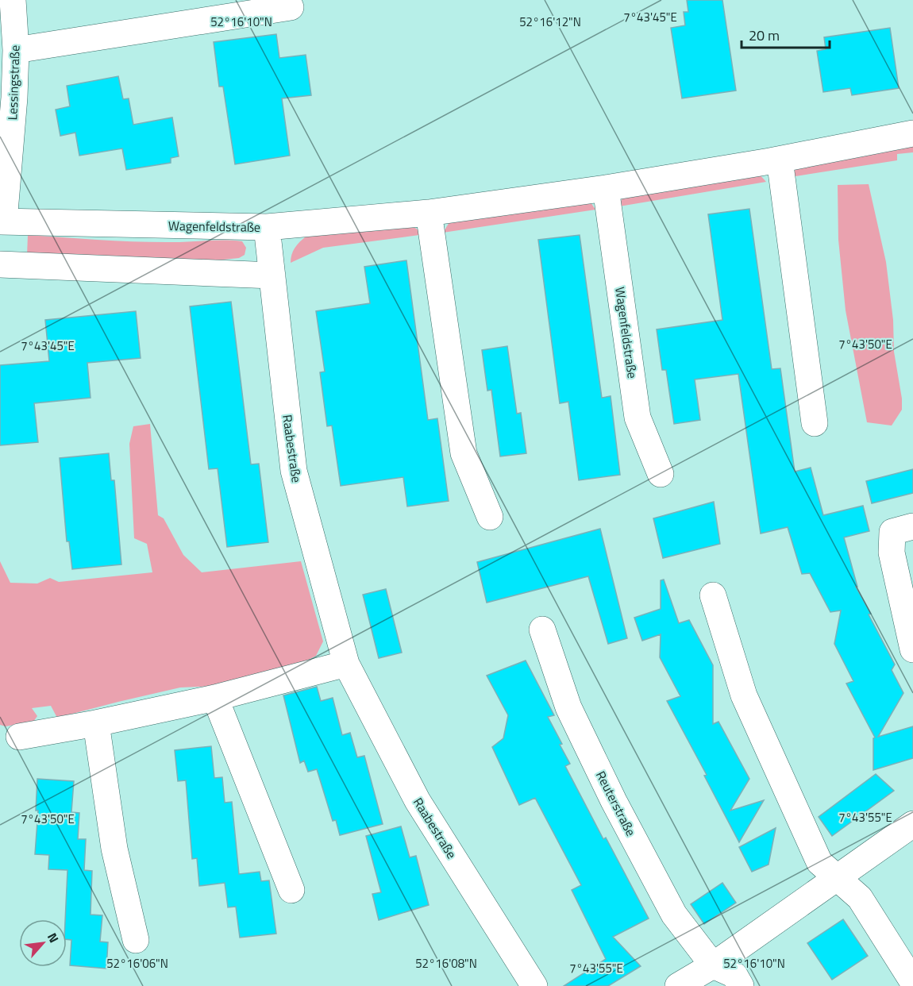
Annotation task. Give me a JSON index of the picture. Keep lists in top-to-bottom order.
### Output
{
  "streets": {
    "street": [
      "Lessingstraße",
      "Wagenfeldstraße",
      "Raabestraße",
      "Reuterstraße"
    ]
  },
  "crossings": [
    ["Lessingstraße", "Wagenfeldstraße"],
    ["Wagenfeldstraße", "Raabestraße"]
  ],
  "scale_bar": "20 m",
  "north": "top right",
  "coordinates": [
    "7°43'45\"E",
    "52°16'10\"N",
    "52°16'12\"N",
    "7°43'50\"E",
    "7°43'55\"E",
    "52°16'06\"N",
    "52°16'08\"N"
  ]
}
